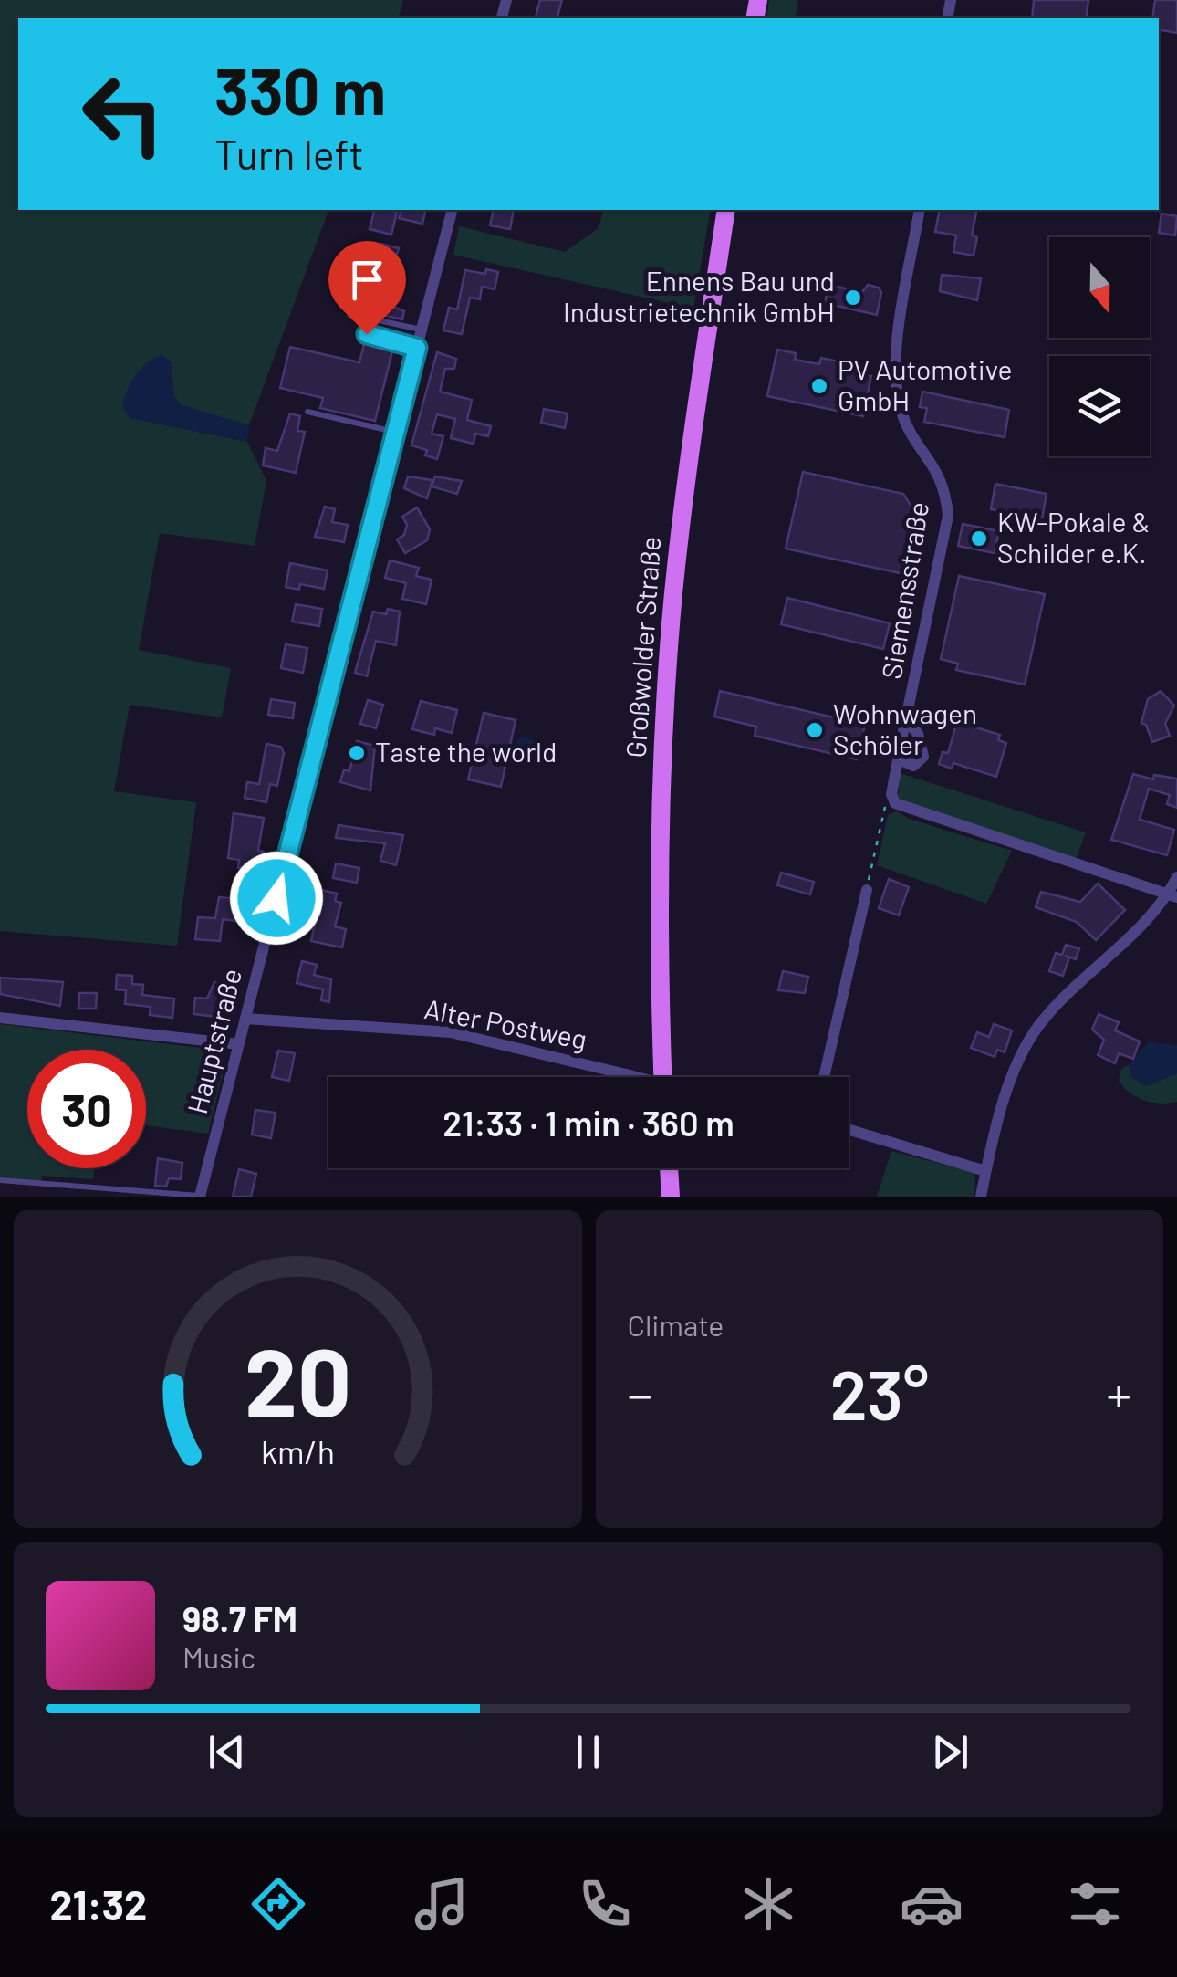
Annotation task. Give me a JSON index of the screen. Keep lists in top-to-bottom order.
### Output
{
  "streets": {
    "main road": ["Großwolder Straße"],
    "street": ["Siemensstraße", "Alter Postweg", "Hauptstraße"]
  },
  "crossings": [
    ["Alter Postweg", "Hauptstraße"]
  ],
  "places": [
    "Ennens Bau und Industrietechnik GmbH",
    "PV Automotive GmbH",
    "KW-Pokale & Schilder e.K.",
    "Wohnwagen Schöler",
    "Taste the world"
  ],
  "north": "bottom",
  "page": {
    "turn": ["330 m", "Turn left"],
    "limit": "30",
    "trip": "21:33 · 1 min · 360 m",
    "tile": "Climate",
    "heat": ["−", "23°", "+"],
    "song": ["98.7 FM", "Music"],
    "tabs": "21:32",
    "gauge": ["20", "km/h"]
  }
}
